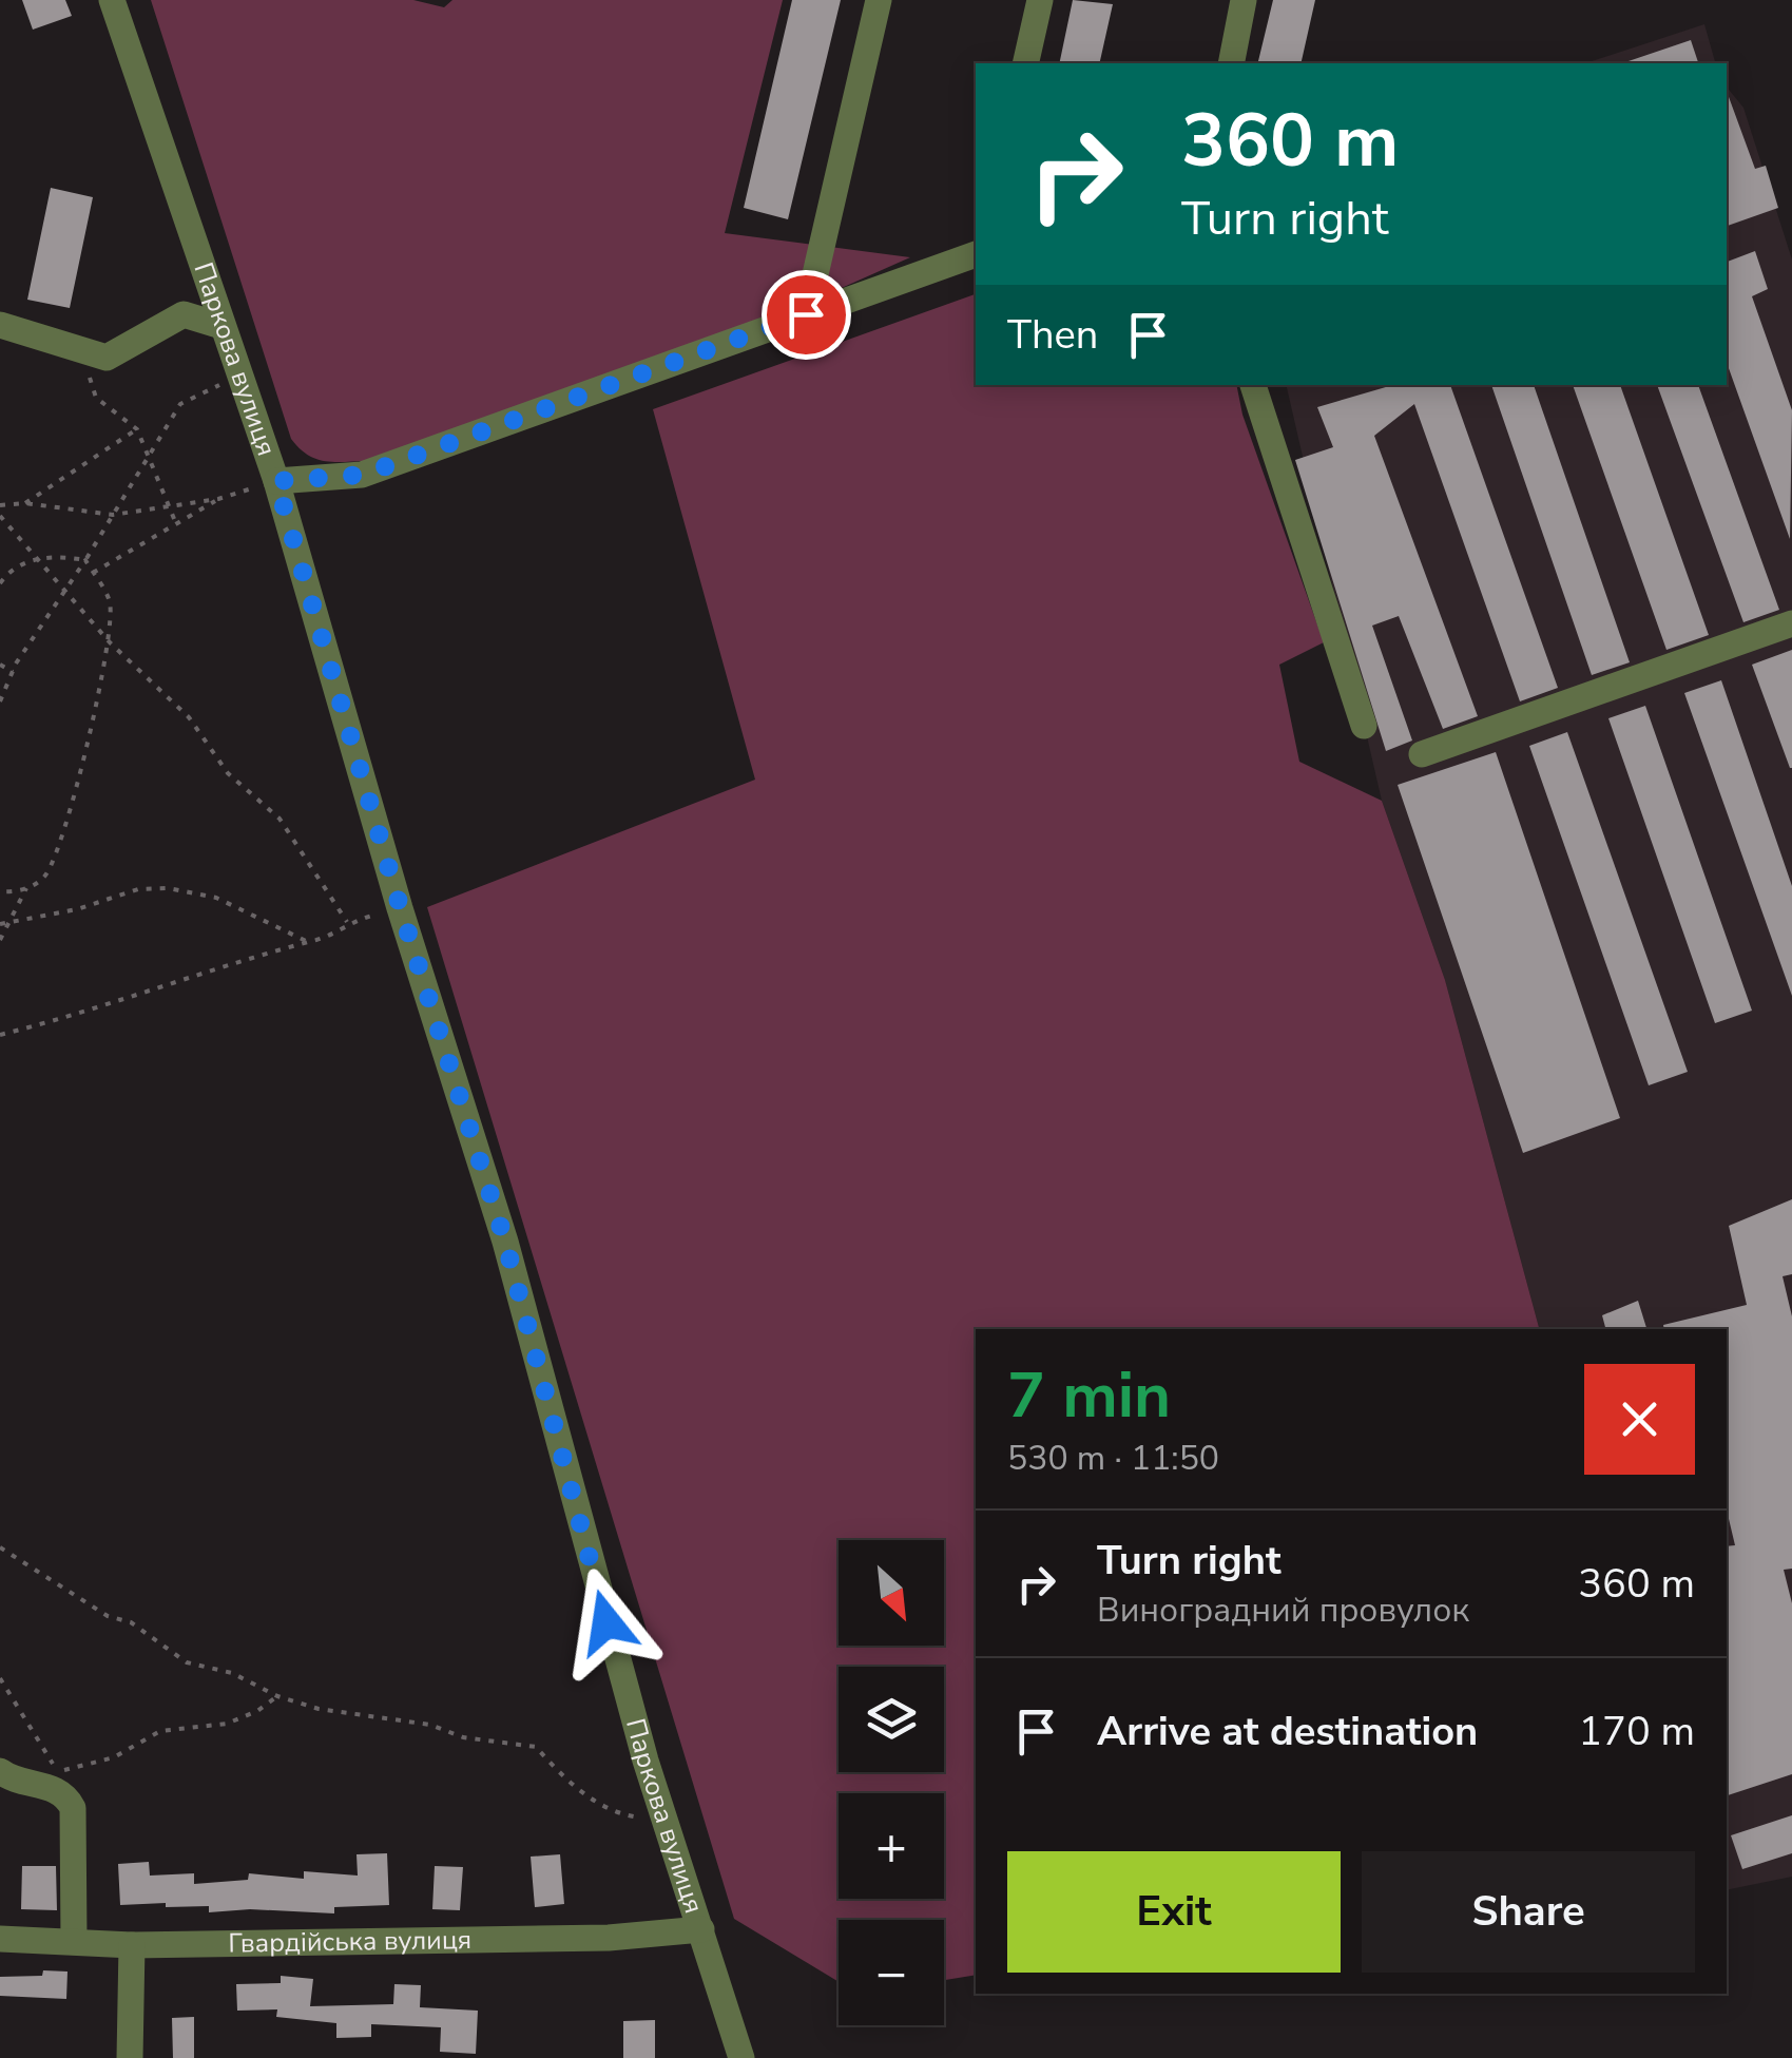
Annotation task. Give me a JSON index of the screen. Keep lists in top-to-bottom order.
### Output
{
  "streets": {
    "street": ["Паркова вулиця", "Гвардійська вулиця"]
  },
  "crossings": [
    ["Паркова вулиця", "Гвардійська вулиця"]
  ],
  "north": "bottom right",
  "page": {
    "turn": ["360 m", "Turn right"],
    "then": "Then",
    "heading": ["7 min", "530 m · 11:50"],
    "list": [
      {
        "name": "Turn right",
        "note": "Виноградний провулок",
        "value": "360 m"
      },
      {
        "name": "Arrive at destination",
        "value": "170 m"
      }
    ],
    "map_buttons": ["+", "−"],
    "buttons": ["Exit", "Share"]
  }
}
